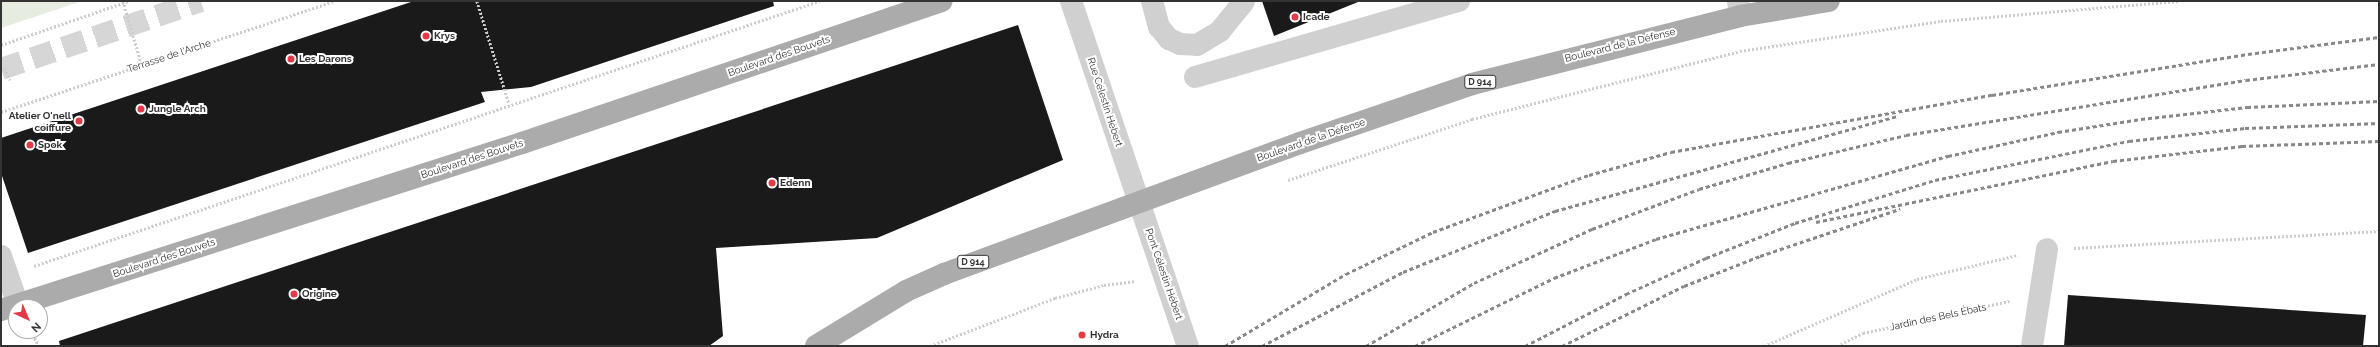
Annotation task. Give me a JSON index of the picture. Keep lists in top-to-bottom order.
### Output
{
  "streets": {
    "main road": ["Boulevard de la Défense", "Boulevard des Bouvets", "D 914"],
    "street": ["Rue Célestin Hébert", "Pont Célestin Hébert"],
    "path": ["Terrasse de l'Arche", "Jardin des Bels Ébats"]
  },
  "crossings": [
    ["Boulevard de la Défense", "Rue Célestin Hébert"],
    ["Boulevard de la Défense", "Pont Célestin Hébert"],
    ["Rue Célestin Hébert", "Pont Célestin Hébert"]
  ],
  "places": [
    "Icade",
    "Krys",
    "Les Darons",
    "Jungle Arch",
    "Atelier O'nell coiffure",
    "Spok",
    "Edenn",
    "Origine",
    "Hydra"
  ],
  "north": "bottom right"
}
